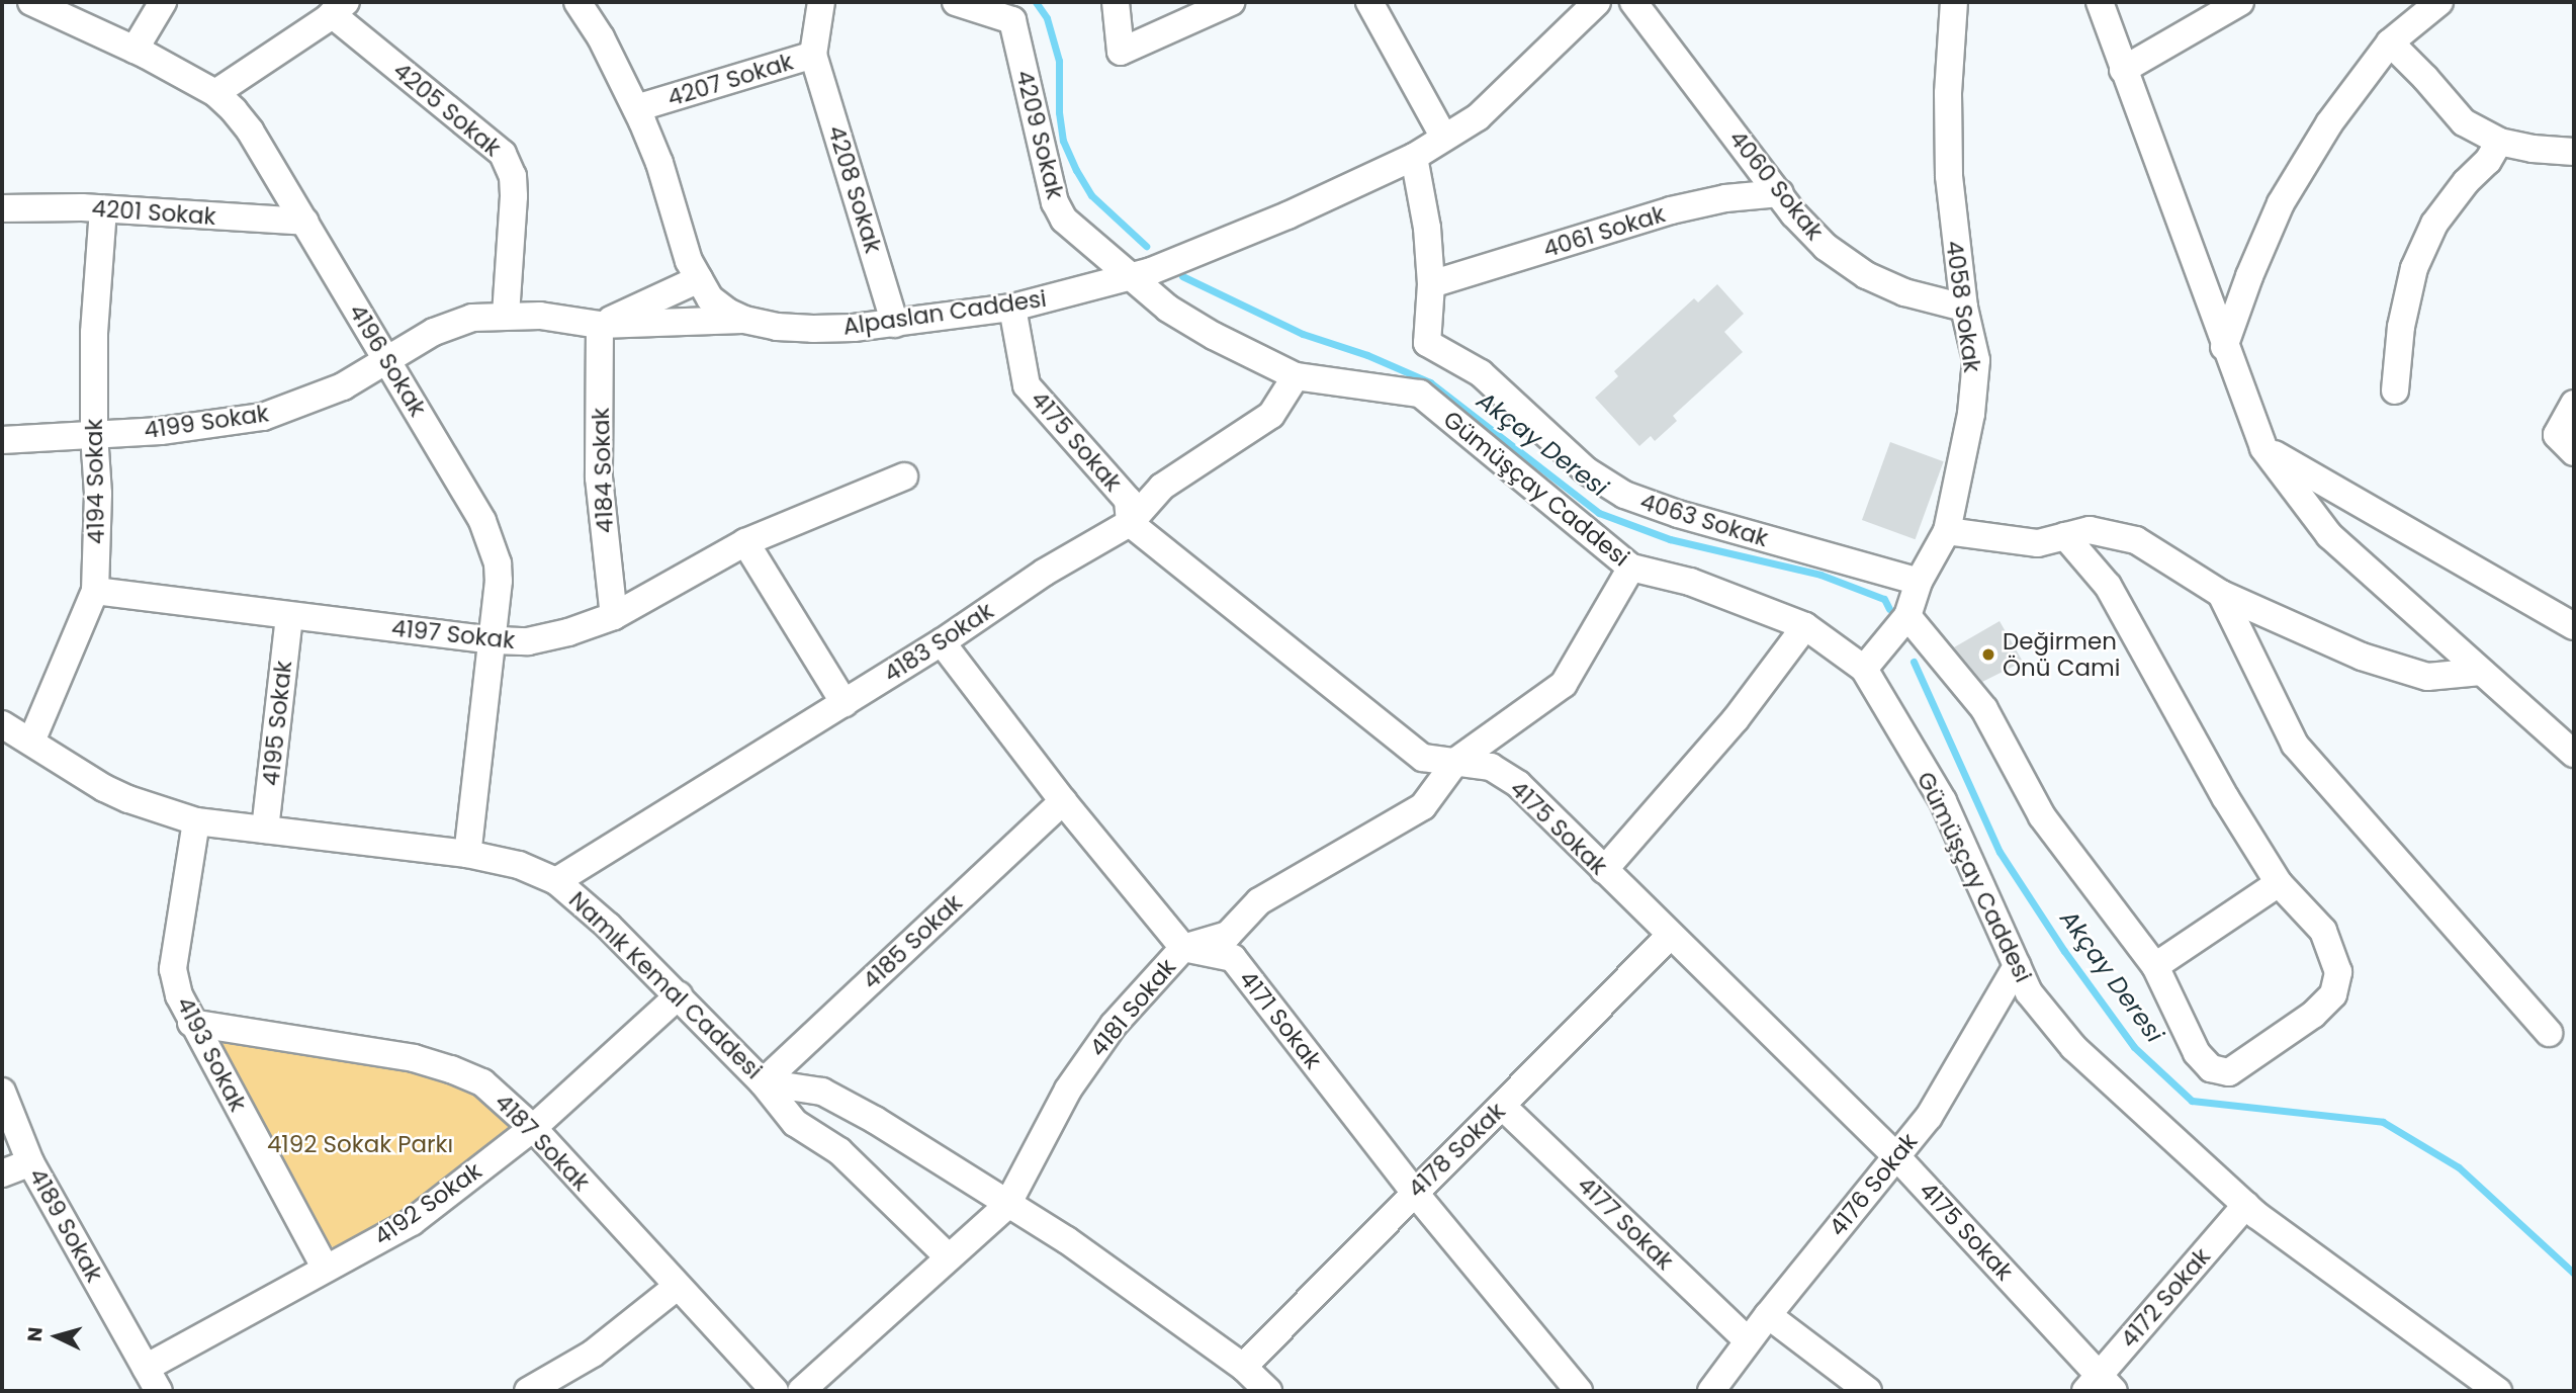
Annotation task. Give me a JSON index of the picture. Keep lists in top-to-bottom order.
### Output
{
  "streets": {
    "street": [
      "4207 Sokak",
      "4205 Sokak",
      "4209 Sokak",
      "4060 Sokak",
      "4208 Sokak",
      "4201 Sokak",
      "4061 Sokak",
      "4058 Sokak",
      "Alpaslan Caddesi",
      "4196 Sokak",
      "4199 Sokak",
      "4175 Sokak",
      "4184 Sokak",
      "4194 Sokak",
      "Gümüşçay Caddesi",
      "4063 Sokak",
      "4197 Sokak",
      "4183 Sokak",
      "4195 Sokak",
      "4185 Sokak",
      "Namık Kemal Caddesi",
      "4181 Sokak",
      "4171 Sokak",
      "4193 Sokak",
      "4187 Sokak",
      "4178 Sokak",
      "4176 Sokak",
      "4192 Sokak",
      "4177 Sokak",
      "4189 Sokak",
      "4172 Sokak"
    ]
  },
  "crossings": [
    ["4207 Sokak", "4208 Sokak"],
    ["4207 Sokak", "Alpaslan Caddesi"],
    ["4205 Sokak", "4199 Sokak"],
    ["4209 Sokak", "Alpaslan Caddesi"],
    ["4209 Sokak", "Gümüşçay Caddesi"],
    ["4060 Sokak", "4061 Sokak"],
    ["4060 Sokak", "4058 Sokak"],
    ["4208 Sokak", "Alpaslan Caddesi"],
    ["4201 Sokak", "4196 Sokak"],
    ["4201 Sokak", "4194 Sokak"],
    ["4061 Sokak", "4063 Sokak"],
    ["4058 Sokak", "Gümüşçay Caddesi"],
    ["4058 Sokak", "4063 Sokak"],
    ["Alpaslan Caddesi", "4199 Sokak"],
    ["Alpaslan Caddesi", "4175 Sokak"],
    ["Alpaslan Caddesi", "Gümüşçay Caddesi"],
    ["Alpaslan Caddesi", "4063 Sokak"],
    ["4196 Sokak", "4199 Sokak"],
    ["4196 Sokak", "4197 Sokak"],
    ["4196 Sokak", "Namık Kemal Caddesi"],
    ["4199 Sokak", "4184 Sokak"],
    ["4199 Sokak", "4194 Sokak"],
    ["4175 Sokak", "4183 Sokak"],
    ["4175 Sokak", "4181 Sokak"],
    ["4175 Sokak", "4178 Sokak"],
    ["4175 Sokak", "4176 Sokak"],
    ["4175 Sokak", "4172 Sokak"],
    ["4184 Sokak", "4197 Sokak"],
    ["4194 Sokak", "4197 Sokak"],
    ["4194 Sokak", "Namık Kemal Caddesi"],
    ["Gümüşçay Caddesi", "4183 Sokak"],
    ["Gümüşçay Caddesi", "4181 Sokak"],
    ["Gümüşçay Caddesi", "4176 Sokak"],
    ["Gümüşçay Caddesi", "4172 Sokak"],
    ["4197 Sokak", "4195 Sokak"],
    ["4183 Sokak", "Namık Kemal Caddesi"],
    ["4195 Sokak", "Namık Kemal Caddesi"],
    ["4185 Sokak", "Namık Kemal Caddesi"],
    ["Namık Kemal Caddesi", "4181 Sokak"],
    ["Namık Kemal Caddesi", "4193 Sokak"],
    ["Namık Kemal Caddesi", "4178 Sokak"],
    ["Namık Kemal Caddesi", "4192 Sokak"],
    ["4181 Sokak", "4171 Sokak"],
    ["4171 Sokak", "4178 Sokak"],
    ["4193 Sokak", "4187 Sokak"],
    ["4193 Sokak", "4192 Sokak"],
    ["4187 Sokak", "4192 Sokak"],
    ["4178 Sokak", "4177 Sokak"],
    ["4176 Sokak", "4177 Sokak"],
    ["4192 Sokak", "4189 Sokak"]
  ],
  "water": ["Akçay Deresi"],
  "parks": ["4192 Sokak Parkı"],
  "places": ["Değirmen Önü Cami"],
  "north": "left"
}
